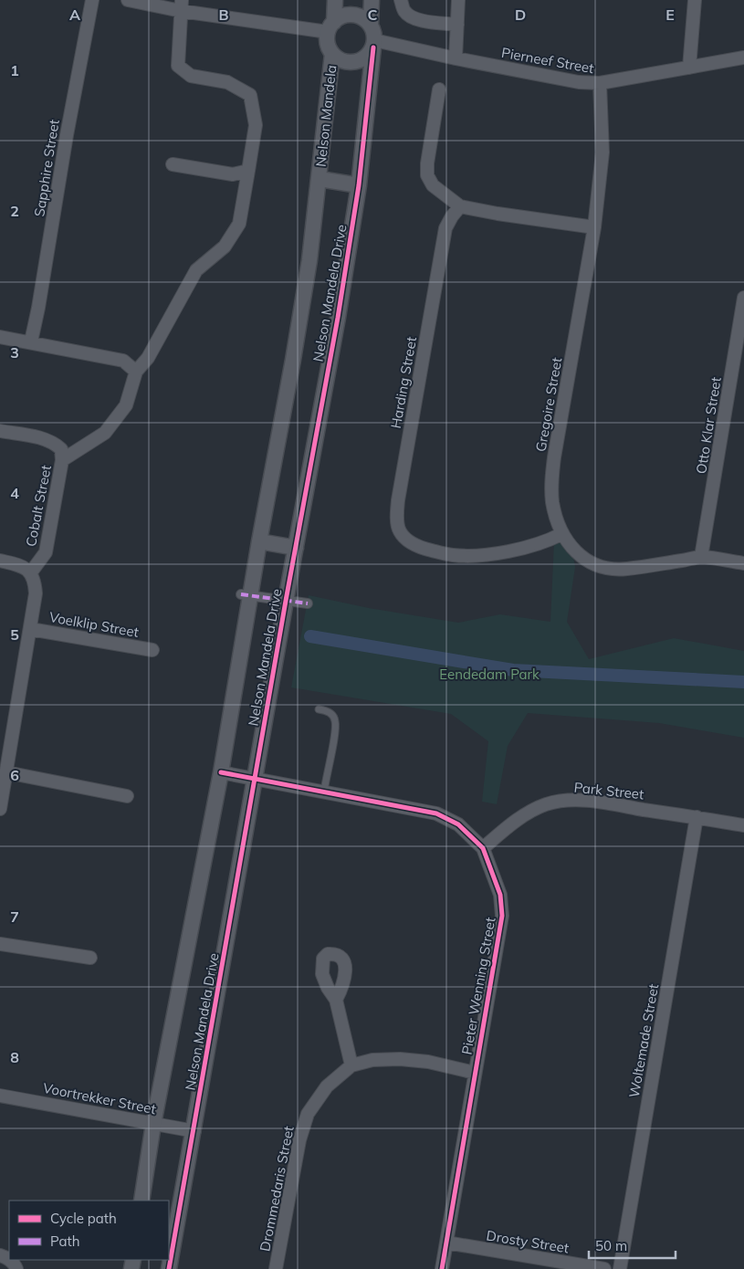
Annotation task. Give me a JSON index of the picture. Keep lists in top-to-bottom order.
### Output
{
  "streets": {
    "street": [
      "Pierneef Street",
      "Nelson Mandela",
      "Sapphire Street",
      "Nelson Mandela Drive",
      "Harding Street",
      "Gregoire Street",
      "Otto Klar Street",
      "Cobalt Street",
      "Voelklip Street",
      "Park Street",
      "Pieter Wenning Street",
      "Woltemade Street",
      "Voortrekker Street",
      "Drommedaris Street",
      "Drosty Street"
    ]
  },
  "crossings": [
    ["Pierneef Street", "Nelson Mandela"],
    ["Pierneef Street", "Nelson Mandela Drive"],
    ["Pierneef Street", "Gregoire Street"],
    ["Nelson Mandela", "Nelson Mandela Drive"],
    ["Nelson Mandela Drive", "Pieter Wenning Street"],
    ["Nelson Mandela Drive", "Voortrekker Street"],
    ["Harding Street", "Gregoire Street"],
    ["Gregoire Street", "Otto Klar Street"],
    ["Park Street", "Pieter Wenning Street"],
    ["Park Street", "Woltemade Street"],
    ["Pieter Wenning Street", "Drommedaris Street"],
    ["Pieter Wenning Street", "Drosty Street"]
  ],
  "parks": ["Eendedam Park"],
  "legend": ["Cycle path", "Path"],
  "scale_bar": "50 m",
  "grid": {
    "columns": [
      "A",
      "B",
      "C",
      "D",
      "E"
    ],
    "rows": [
      "1",
      "2",
      "3",
      "4",
      "5",
      "6",
      "7",
      "8"
    ]
  }
}
